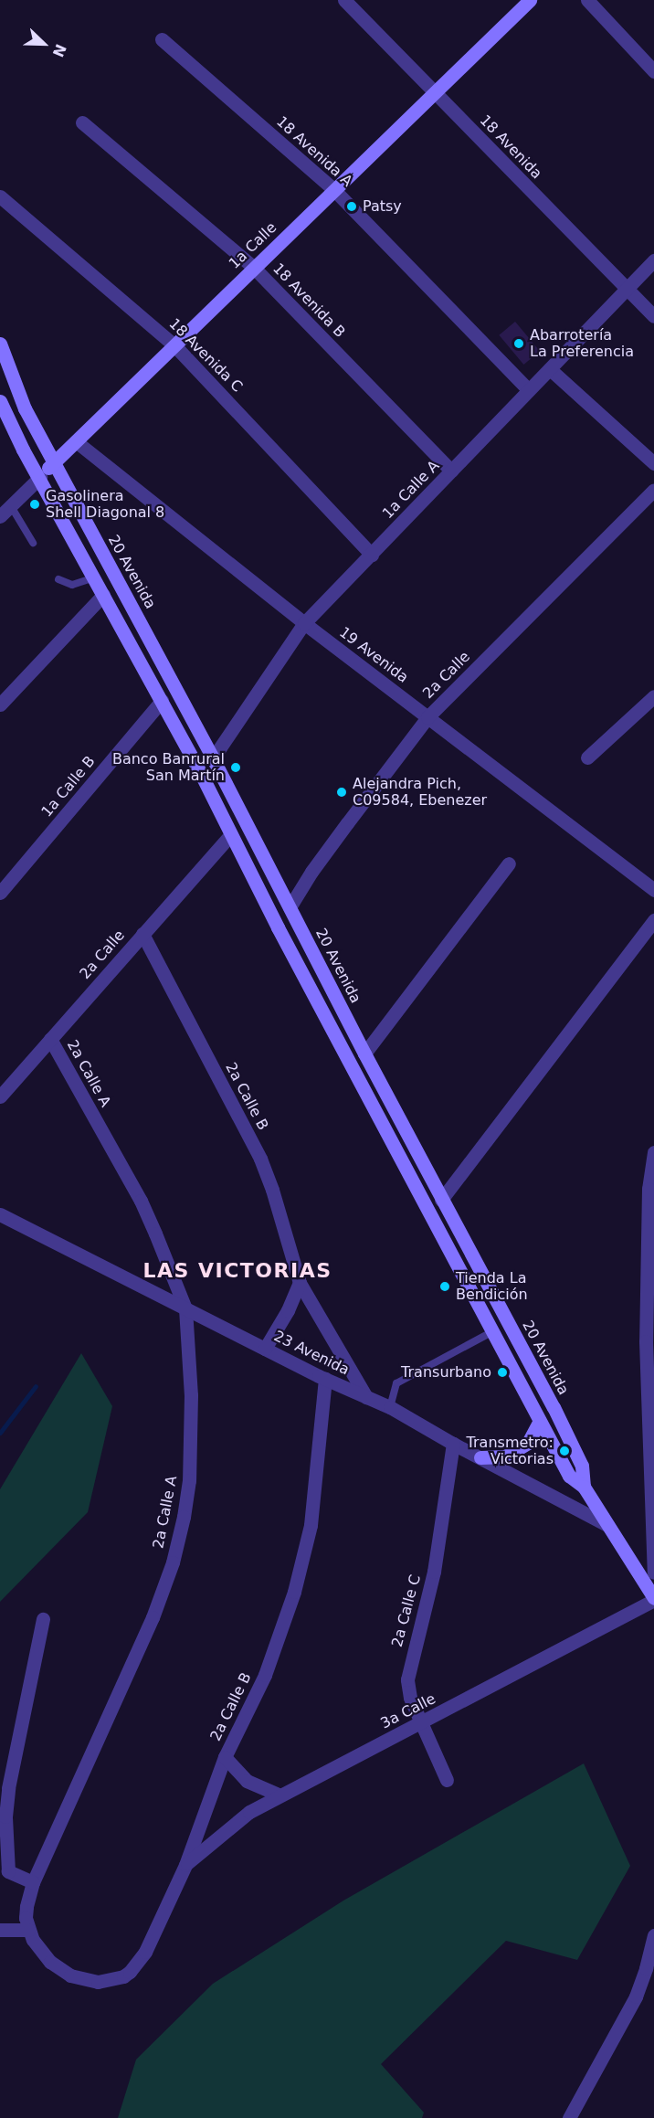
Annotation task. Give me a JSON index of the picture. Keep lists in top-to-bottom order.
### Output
{
  "streets": {
    "street": [
      "18 Avenida",
      "18 Avenida A",
      "1a Calle",
      "18 Avenida B",
      "18 Avenida C",
      "1a Calle A",
      "20 Avenida",
      "19 Avenida",
      "2a Calle",
      "1a Calle B",
      "2a Calle A",
      "2a Calle B",
      "23 Avenida",
      "2a Calle C",
      "3a Calle"
    ]
  },
  "crossings": [
    ["18 Avenida", "1a Calle"],
    ["18 Avenida", "1a Calle A"],
    ["18 Avenida A", "1a Calle"],
    ["18 Avenida A", "1a Calle A"],
    ["1a Calle", "18 Avenida B"],
    ["1a Calle", "18 Avenida C"],
    ["1a Calle", "20 Avenida"],
    ["1a Calle", "19 Avenida"],
    ["18 Avenida B", "1a Calle A"],
    ["18 Avenida C", "1a Calle A"],
    ["1a Calle A", "20 Avenida"],
    ["1a Calle A", "19 Avenida"],
    ["20 Avenida", "2a Calle"],
    ["20 Avenida", "1a Calle B"],
    ["20 Avenida", "23 Avenida"],
    ["20 Avenida", "3a Calle"],
    ["19 Avenida", "2a Calle"],
    ["2a Calle", "2a Calle A"],
    ["2a Calle", "2a Calle B"],
    ["2a Calle A", "2a Calle B"],
    ["2a Calle A", "23 Avenida"],
    ["2a Calle B", "23 Avenida"],
    ["2a Calle B", "3a Calle"],
    ["23 Avenida", "2a Calle C"],
    ["2a Calle C", "3a Calle"]
  ],
  "districts": ["LAS VICTORIAS"],
  "places": [
    "Patsy",
    "Abarrotería La Preferencia",
    "Gasolinera Shell Diagonal 8",
    "Banco Banrural San Martín",
    "Alejandra Pich, C09584, Ebenezer",
    "Tienda La Bendición",
    "Transurbano",
    "Transmetro: Victorias"
  ],
  "north": "bottom right"
}
